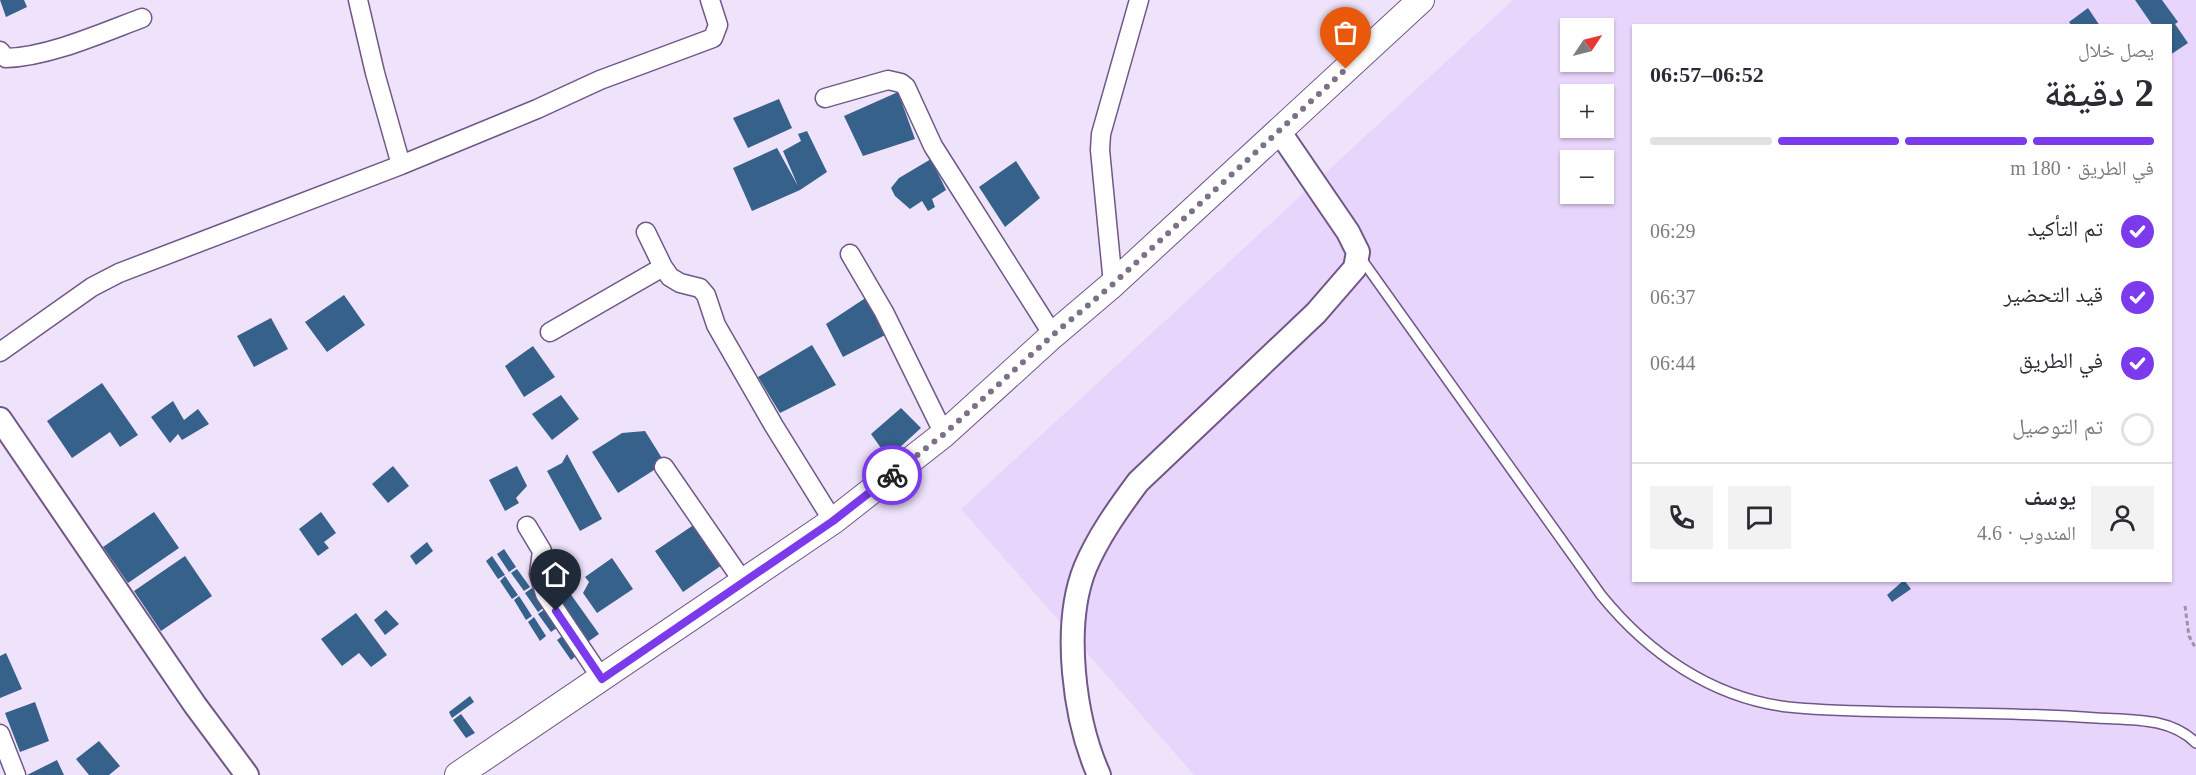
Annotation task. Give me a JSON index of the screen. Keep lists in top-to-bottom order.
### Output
{
  "north": "top right",
  "page": {
    "map_buttons": ["+", "−"],
    "heading": ["2 دقيقة", "يصل خلال", "06:52–06:57"],
    "panel": ["يوسف", "المندوب · 4.6"],
    "bar": "في الطريق · 180 m",
    "list": [
      ["تم التأكيد", "06:29"],
      ["قيد التحضير", "06:37"],
      ["في الطريق", "06:44"],
      "تم التوصيل"
    ]
  }
}
